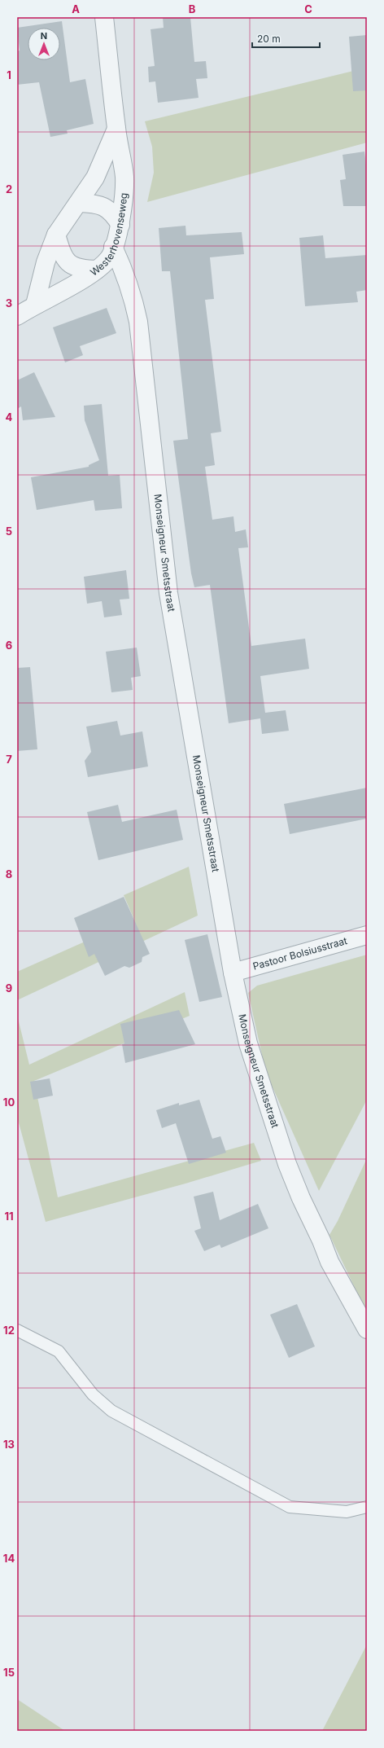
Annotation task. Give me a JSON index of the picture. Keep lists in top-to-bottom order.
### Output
{
  "streets": {
    "street": ["Westerhovenseweg", "Monseigneur Smetsstraat", "Pastoor Bolsiusstraat"]
  },
  "crossings": [
    ["Westerhovenseweg", "Monseigneur Smetsstraat"],
    ["Monseigneur Smetsstraat", "Pastoor Bolsiusstraat"]
  ],
  "scale_bar": "20 m",
  "north": "top",
  "grid": {
    "columns": ["A", "B", "C"],
    "rows": [
      "1",
      "2",
      "3",
      "4",
      "5",
      "6",
      "7",
      "8",
      "9",
      "10",
      "11",
      "12",
      "13",
      "14",
      "15"
    ]
  }
}
